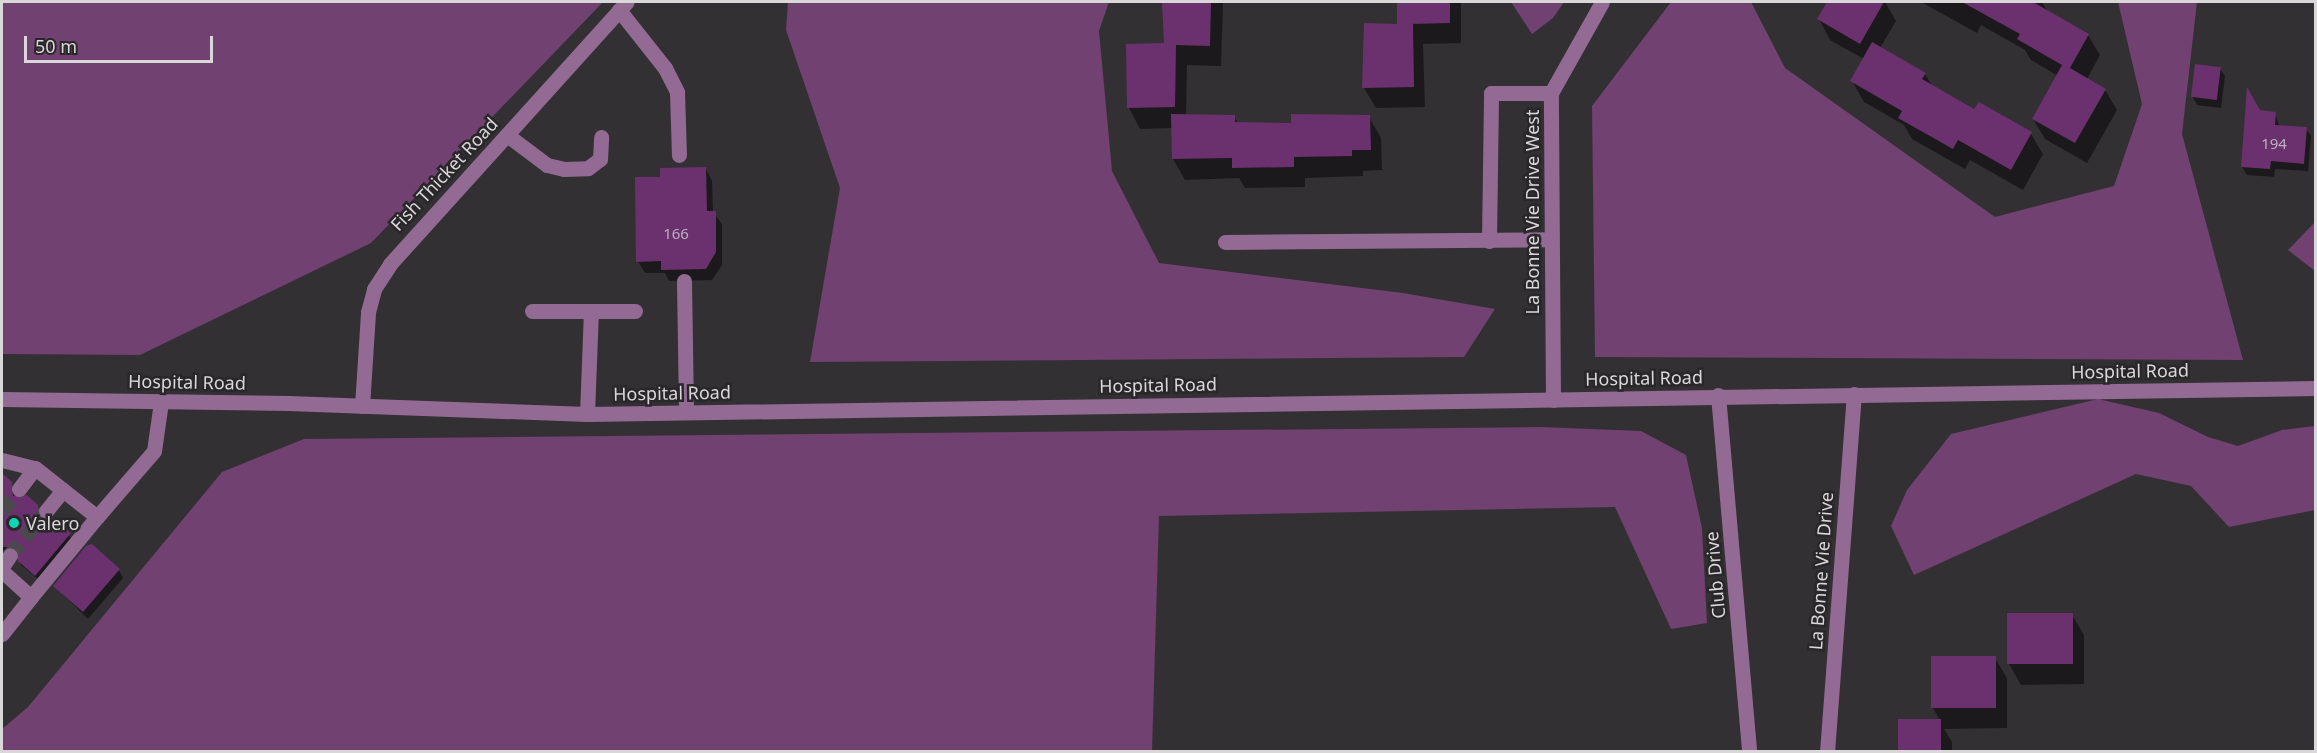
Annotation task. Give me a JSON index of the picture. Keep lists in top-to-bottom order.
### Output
{
  "streets": {
    "street": [
      "Fish Thicket Road",
      "La Bonne Vie Drive West",
      "Hospital Road",
      "La Bonne Vie Drive",
      "Club Drive"
    ]
  },
  "crossings": [
    ["Fish Thicket Road", "Hospital Road"],
    ["La Bonne Vie Drive West", "Hospital Road"],
    ["Hospital Road", "La Bonne Vie Drive"],
    ["Hospital Road", "Club Drive"]
  ],
  "places": ["Valero"],
  "house_numbers": ["194", "166"],
  "scale_bar": "50 m"
}
